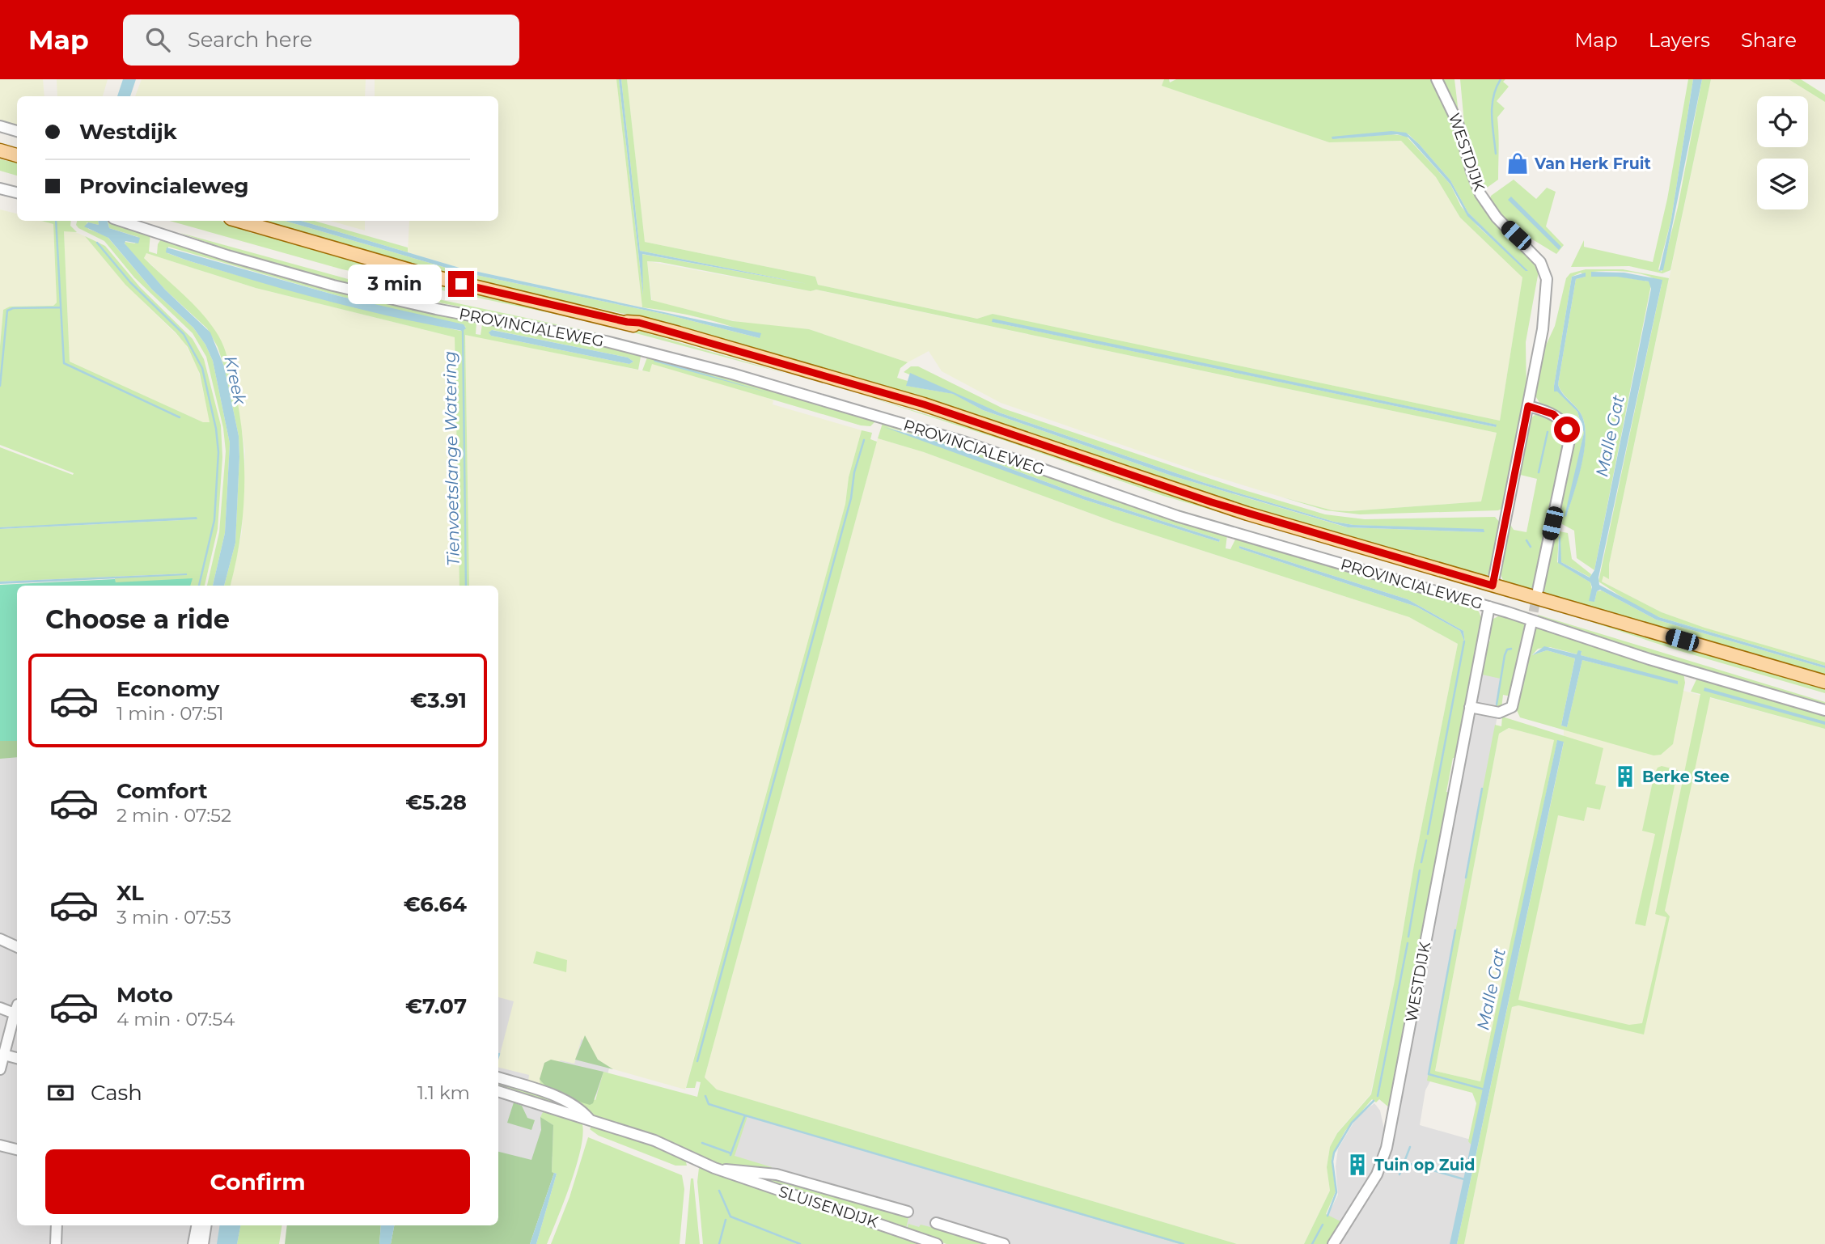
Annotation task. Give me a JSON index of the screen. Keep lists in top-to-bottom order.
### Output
{
  "streets": {
    "main road": ["PROVINCIALEWEG"],
    "street": ["WESTDIJK", "SLUISENDIJK"]
  },
  "crossings": [
    ["WESTDIJK", "PROVINCIALEWEG"]
  ],
  "water": ["Kreek", "Malle Gat", "Tienvoetslange Watering"],
  "places": {
    "shop": ["Van Herk Fruit"],
    "building": ["Berke Stee", "Tuin op Zuid"]
  },
  "page": {
    "header": "Map",
    "search": "Search here",
    "nav": ["Map", "Layers", "Share"],
    "banner": ["Westdijk", "Provincialeweg"],
    "bubble": "3 min",
    "heading": "Choose a ride",
    "list": [
      {
        "name": "Economy",
        "note": "1 min · 07:51",
        "value": "€3.91"
      },
      {
        "name": "Comfort",
        "note": "2 min · 07:52",
        "value": "€5.28"
      },
      {
        "name": "XL",
        "note": "3 min · 07:53",
        "value": "€6.64"
      },
      {
        "name": "Moto",
        "note": "4 min · 07:54",
        "value": "€7.07"
      }
    ],
    "pay": ["Cash", "1.1 km"],
    "buttons": "Confirm"
  }
}
